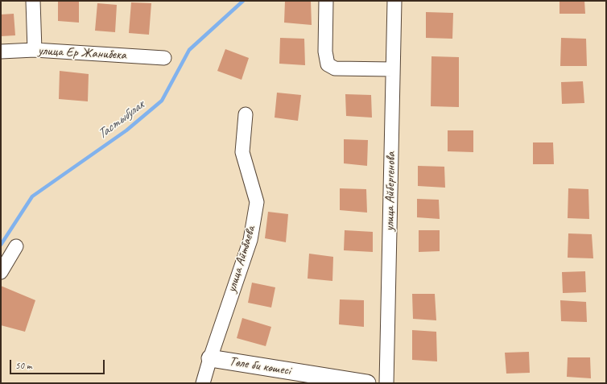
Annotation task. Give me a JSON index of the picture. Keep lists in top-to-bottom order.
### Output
{
  "streets": {
    "main road": ["Төле би көшесі"],
    "street": ["улица Ер Жанибека", "улица Айбергенова", "улица Айтбаева"]
  },
  "crossings": [
    ["улица Айтбаева", "Төле би көшесі"]
  ],
  "water": ["Тастыбулак"],
  "scale_bar": "50 m"
}
